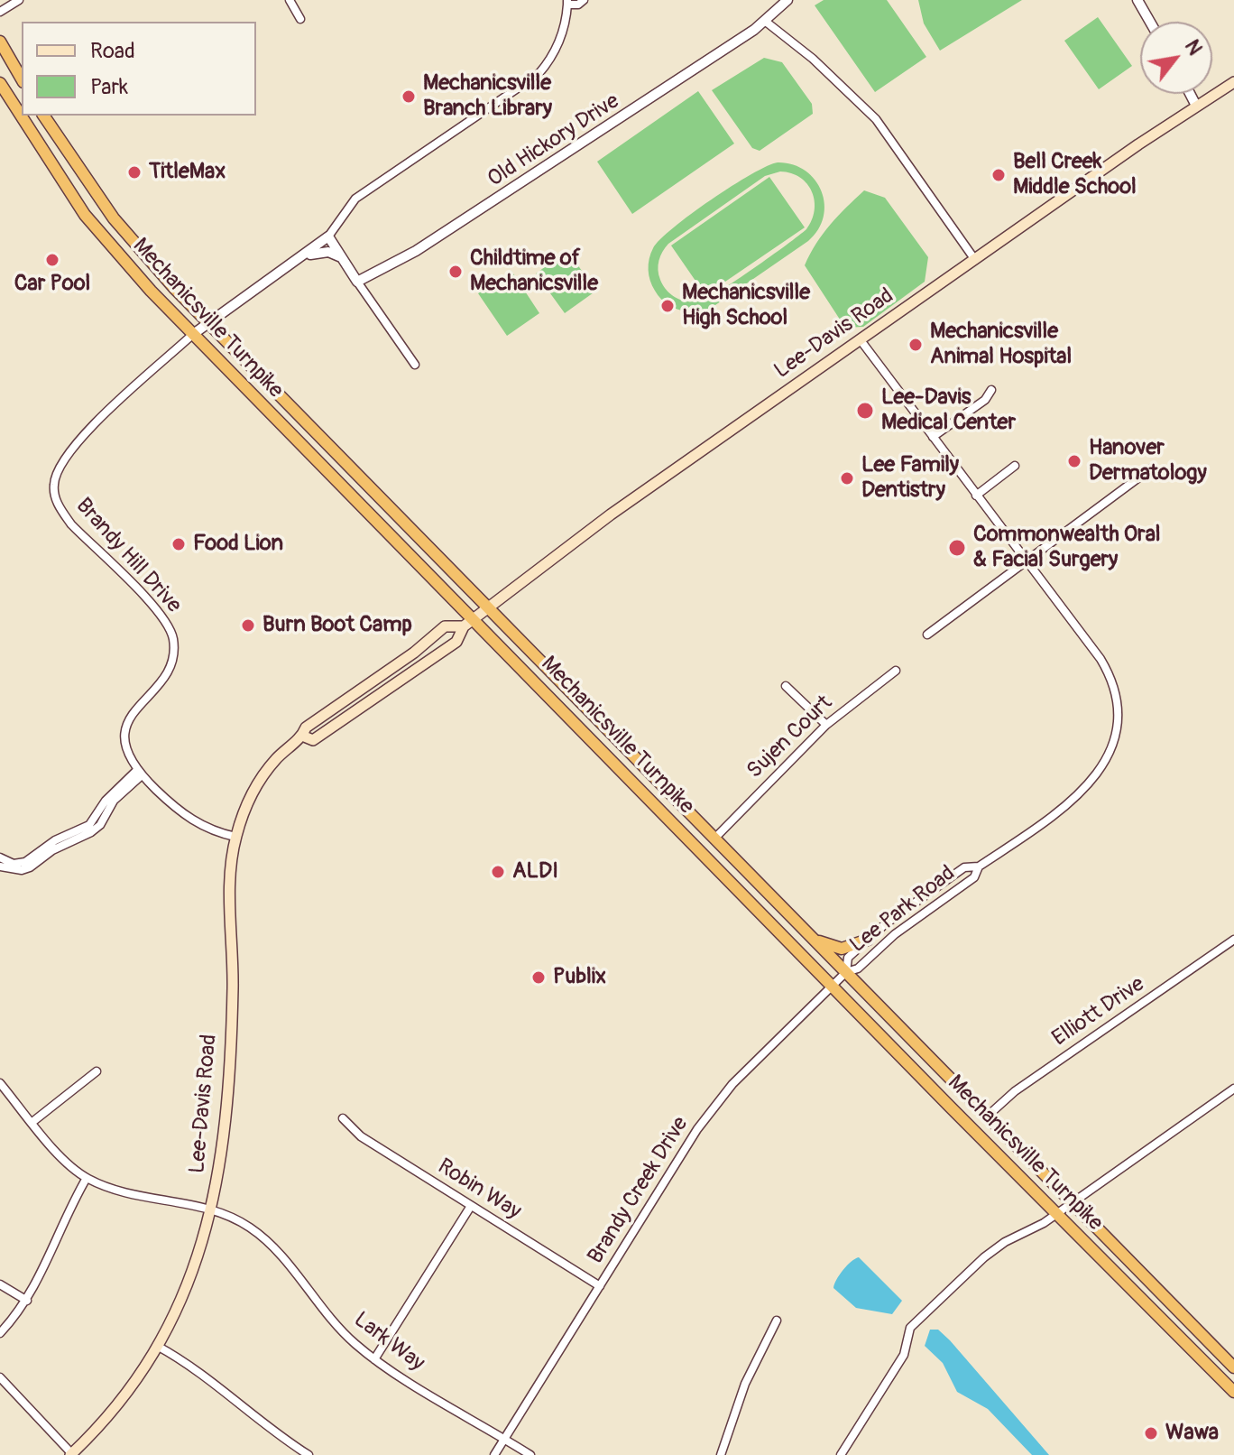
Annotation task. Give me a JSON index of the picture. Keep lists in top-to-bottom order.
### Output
{
  "streets": {
    "highway": ["Mechanicsville Turnpike"],
    "main road": ["Lee-Davis Road"],
    "street": [
      "Old Hickory Drive",
      "Brandy Hill Drive",
      "Sujen Court",
      "Lee Park Road",
      "Elliott Drive",
      "Robin Way",
      "Brandy Creek Drive",
      "Lark Way"
    ]
  },
  "crossings": [
    ["Mechanicsville Turnpike", "Lee-Davis Road"],
    ["Mechanicsville Turnpike", "Brandy Hill Drive"],
    ["Mechanicsville Turnpike", "Sujen Court"],
    ["Mechanicsville Turnpike", "Lee Park Road"],
    ["Mechanicsville Turnpike", "Elliott Drive"],
    ["Mechanicsville Turnpike", "Brandy Creek Drive"],
    ["Lee-Davis Road", "Brandy Hill Drive"],
    ["Lee-Davis Road", "Lee Park Road"],
    ["Lee-Davis Road", "Lark Way"],
    ["Lee Park Road", "Brandy Creek Drive"],
    ["Robin Way", "Brandy Creek Drive"],
    ["Brandy Creek Drive", "Lark Way"]
  ],
  "places": [
    "Mechanicsville Branch Library",
    "TitleMax",
    "Bell Creek Middle School",
    "Car Pool",
    "Childtime of Mechanicsville",
    "Mechanicsville High School",
    "Mechanicsville Animal Hospital",
    "Lee-Davis Medical Center",
    "Hanover Dermatology",
    "Lee Family Dentistry",
    "Food Lion",
    "Commonwealth Oral & Facial Surgery",
    "Burn Boot Camp",
    "ALDI",
    "Publix",
    "Wawa"
  ],
  "legend": ["Road", "Park"],
  "north": "top right"
}
